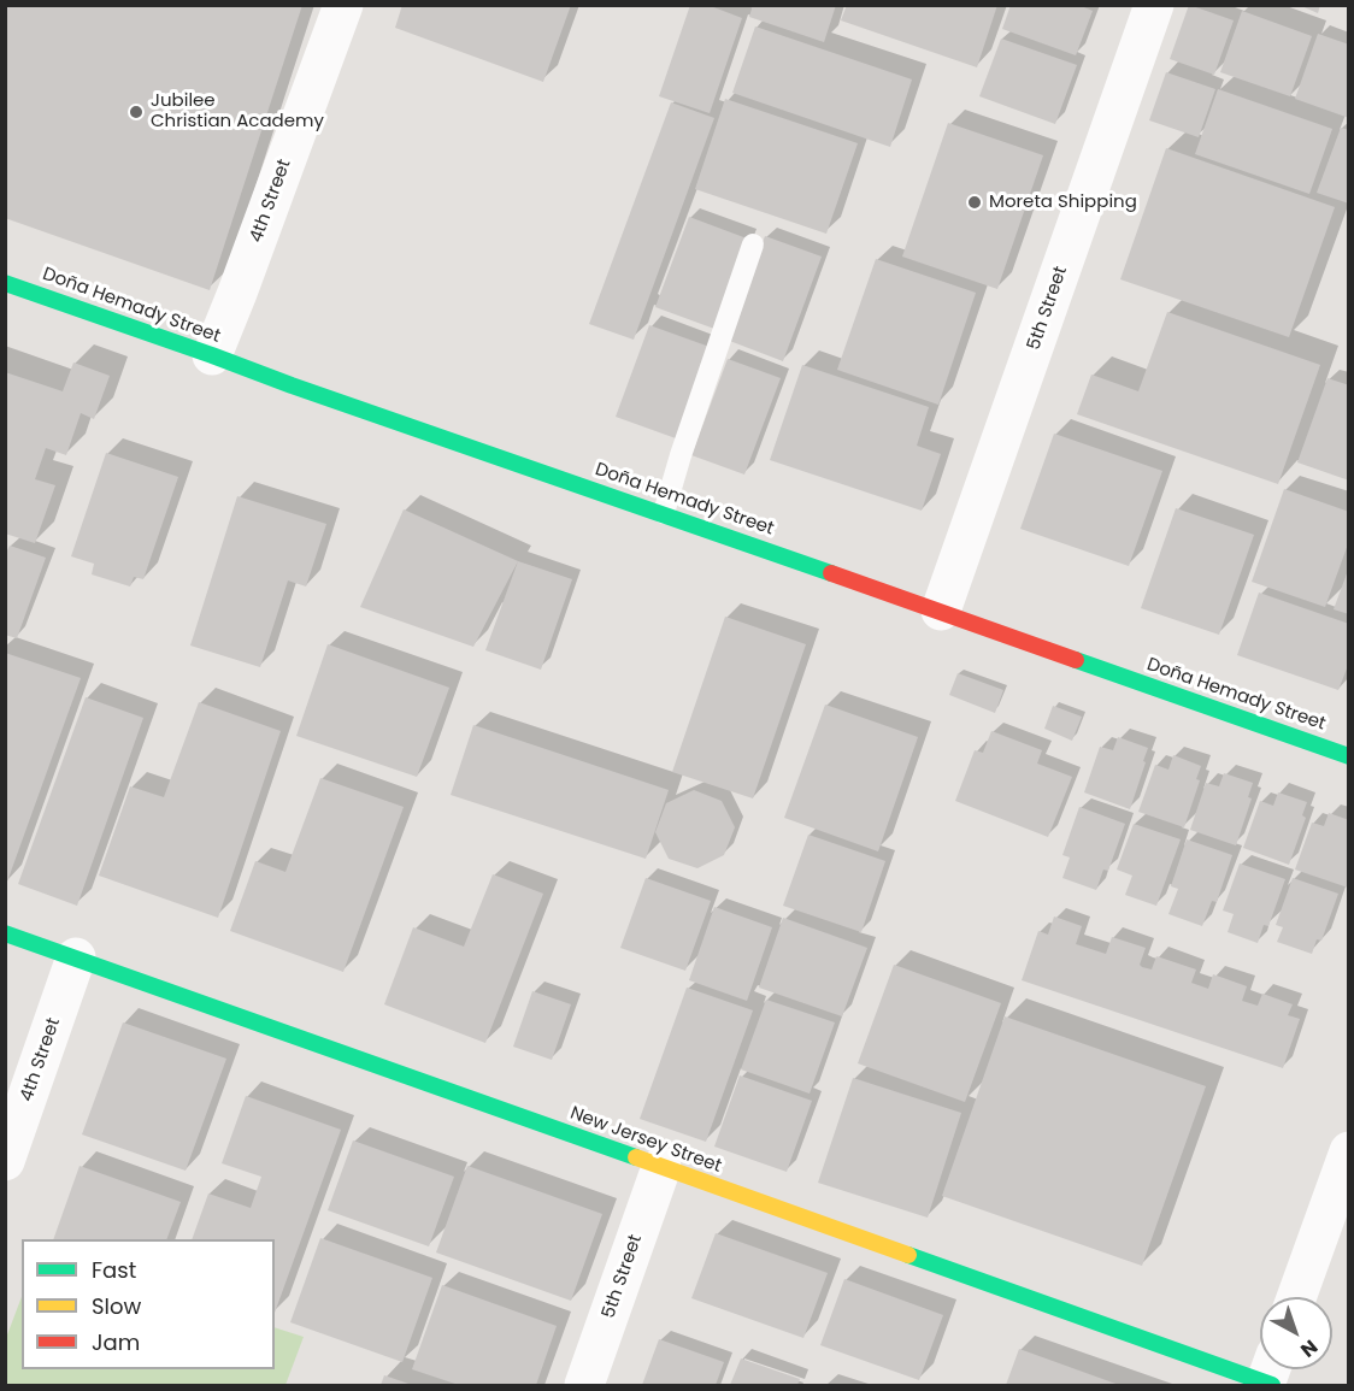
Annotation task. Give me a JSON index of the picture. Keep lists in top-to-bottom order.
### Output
{
  "streets": {
    "main road": ["Doña Hemady Street", "New Jersey Street"],
    "street": ["4th Street", "5th Street"]
  },
  "crossings": [
    ["4th Street", "Doña Hemady Street"],
    ["4th Street", "New Jersey Street"],
    ["Doña Hemady Street", "5th Street"],
    ["5th Street", "New Jersey Street"]
  ],
  "places": ["Jubilee Christian Academy", "Moreta Shipping"],
  "legend": ["Fast", "Slow", "Jam"],
  "north": "bottom right"
}
